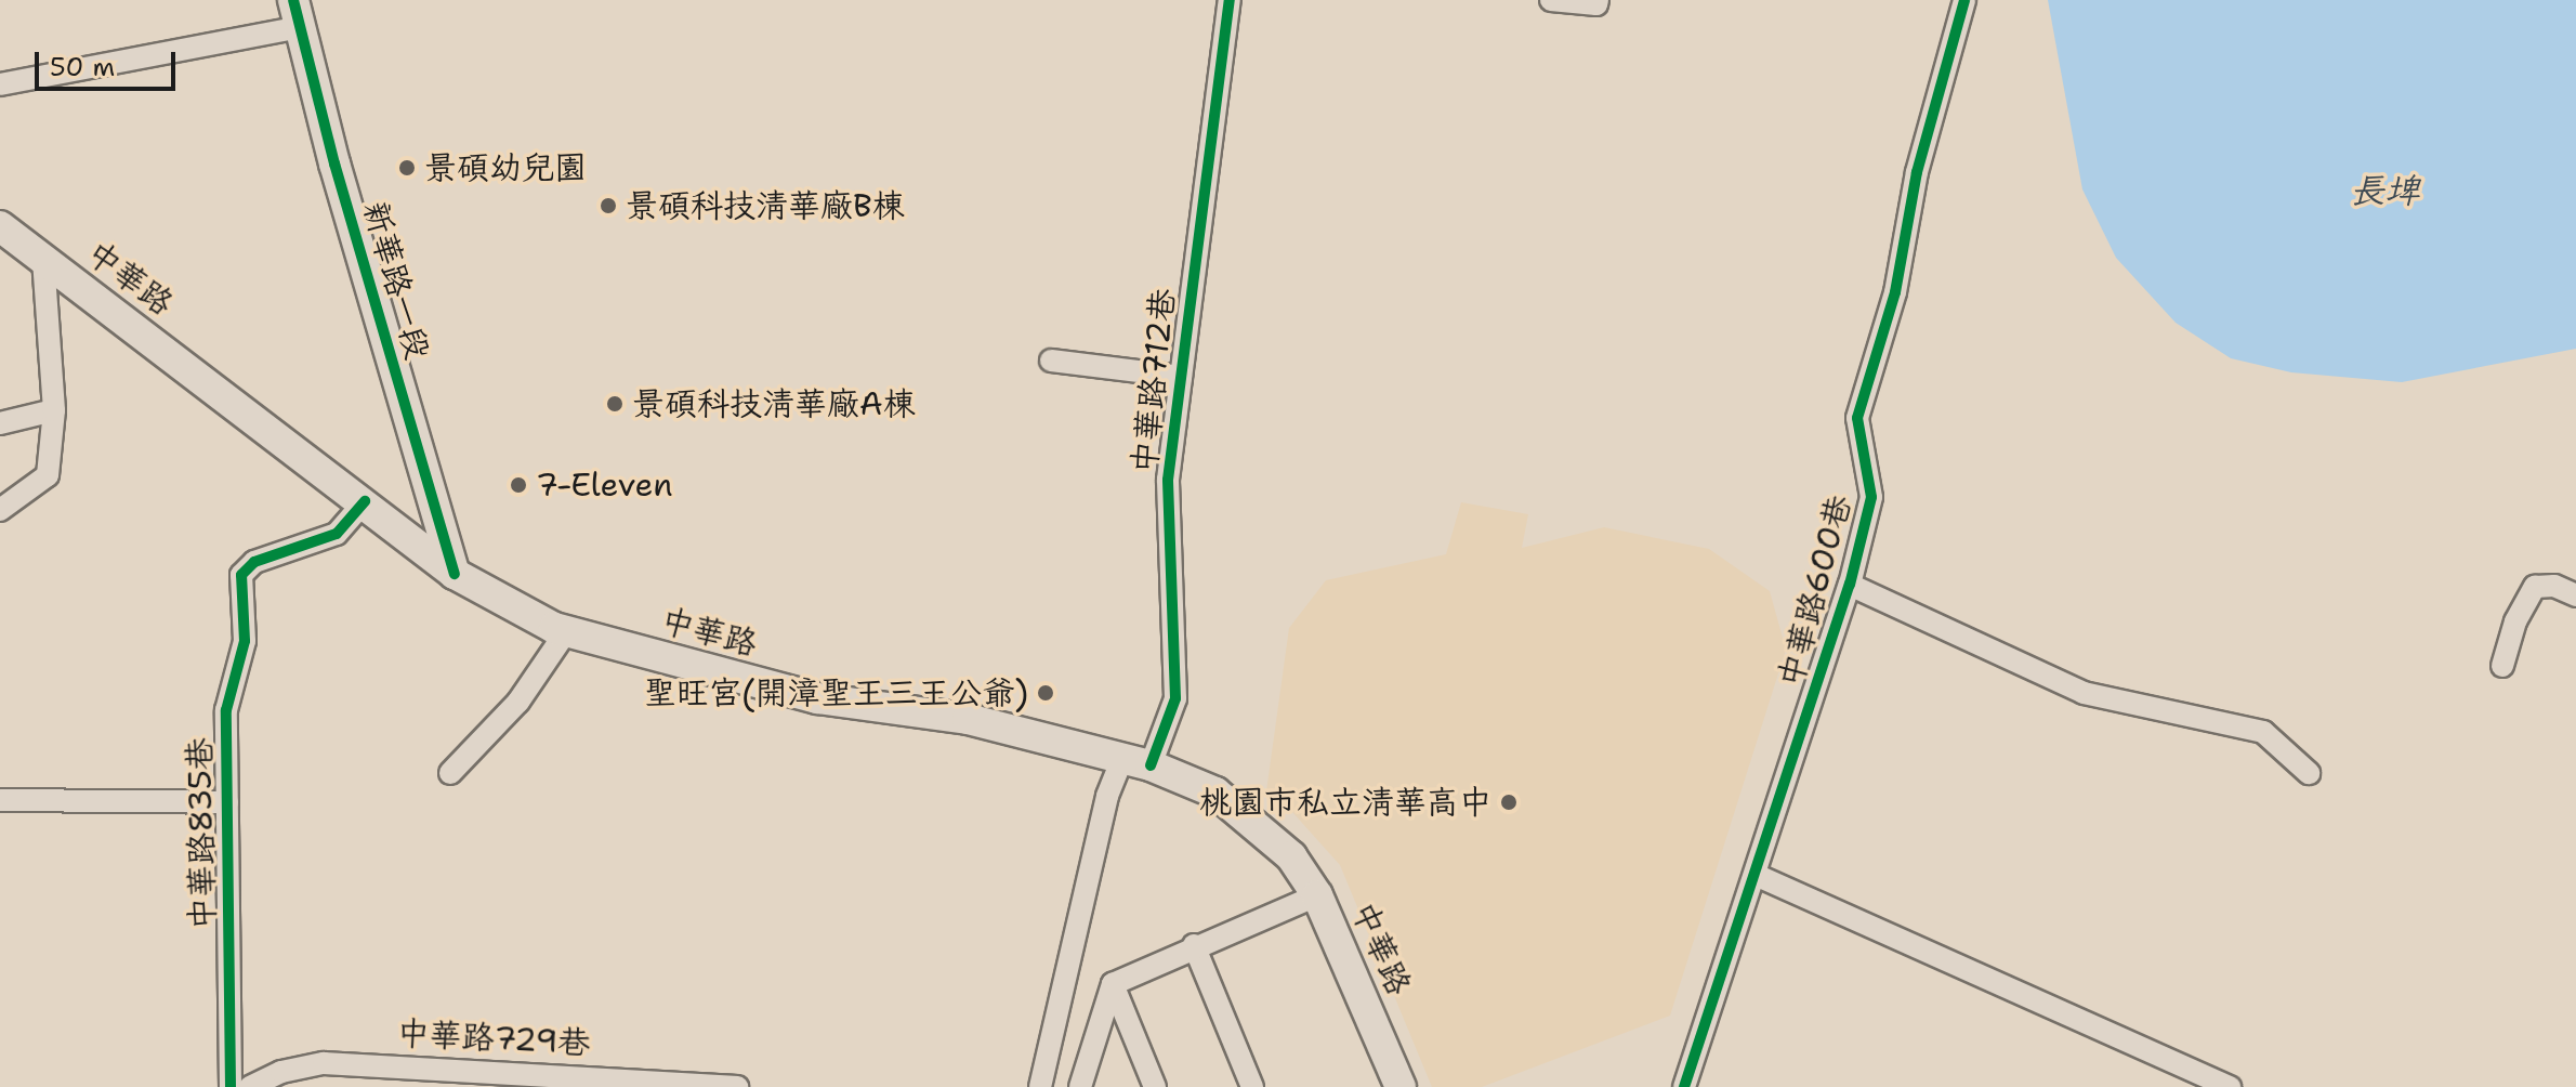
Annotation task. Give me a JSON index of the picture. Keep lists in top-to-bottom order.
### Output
{
  "streets": {
    "main road": ["中華路", "新華路一段"],
    "street": [
      "中華路712巷",
      "中華路600巷",
      "中華路835巷",
      "中華路729巷"
    ]
  },
  "crossings": [
    ["中華路", "新華路一段"],
    ["中華路", "中華路712巷"],
    ["中華路", "中華路835巷"]
  ],
  "water": ["長埤"],
  "places": [
    "景碩幼兒園",
    "景碩科技清華廠B棟",
    "景碩科技清華廠A棟",
    "7-Eleven",
    "聖旺宮(開漳聖王三王公爺)",
    "桃園市私立清華高中"
  ],
  "scale_bar": "50 m"
}
